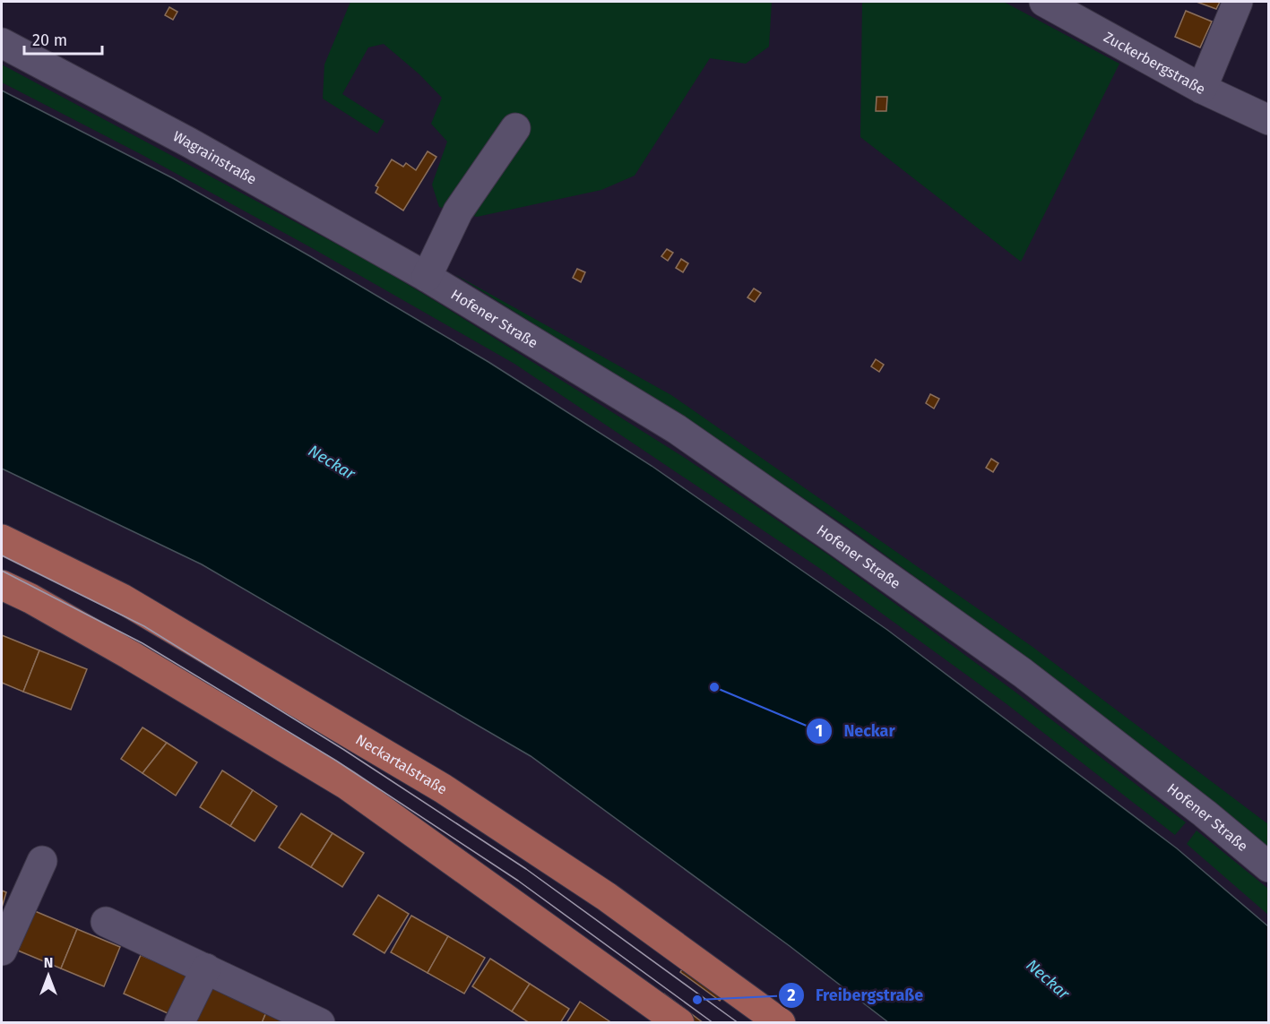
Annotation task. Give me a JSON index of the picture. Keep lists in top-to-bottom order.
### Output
{
  "streets": {
    "main road": ["Neckartalstraße"],
    "street": ["Zuckerbergstraße", "Wagrainstraße", "Hofener Straße"]
  },
  "crossings": [
    ["Wagrainstraße", "Hofener Straße"]
  ],
  "water": ["Neckar"],
  "places": ["Neckar", "Freibergstraße"],
  "scale_bar": "20 m",
  "north": "top"
}
